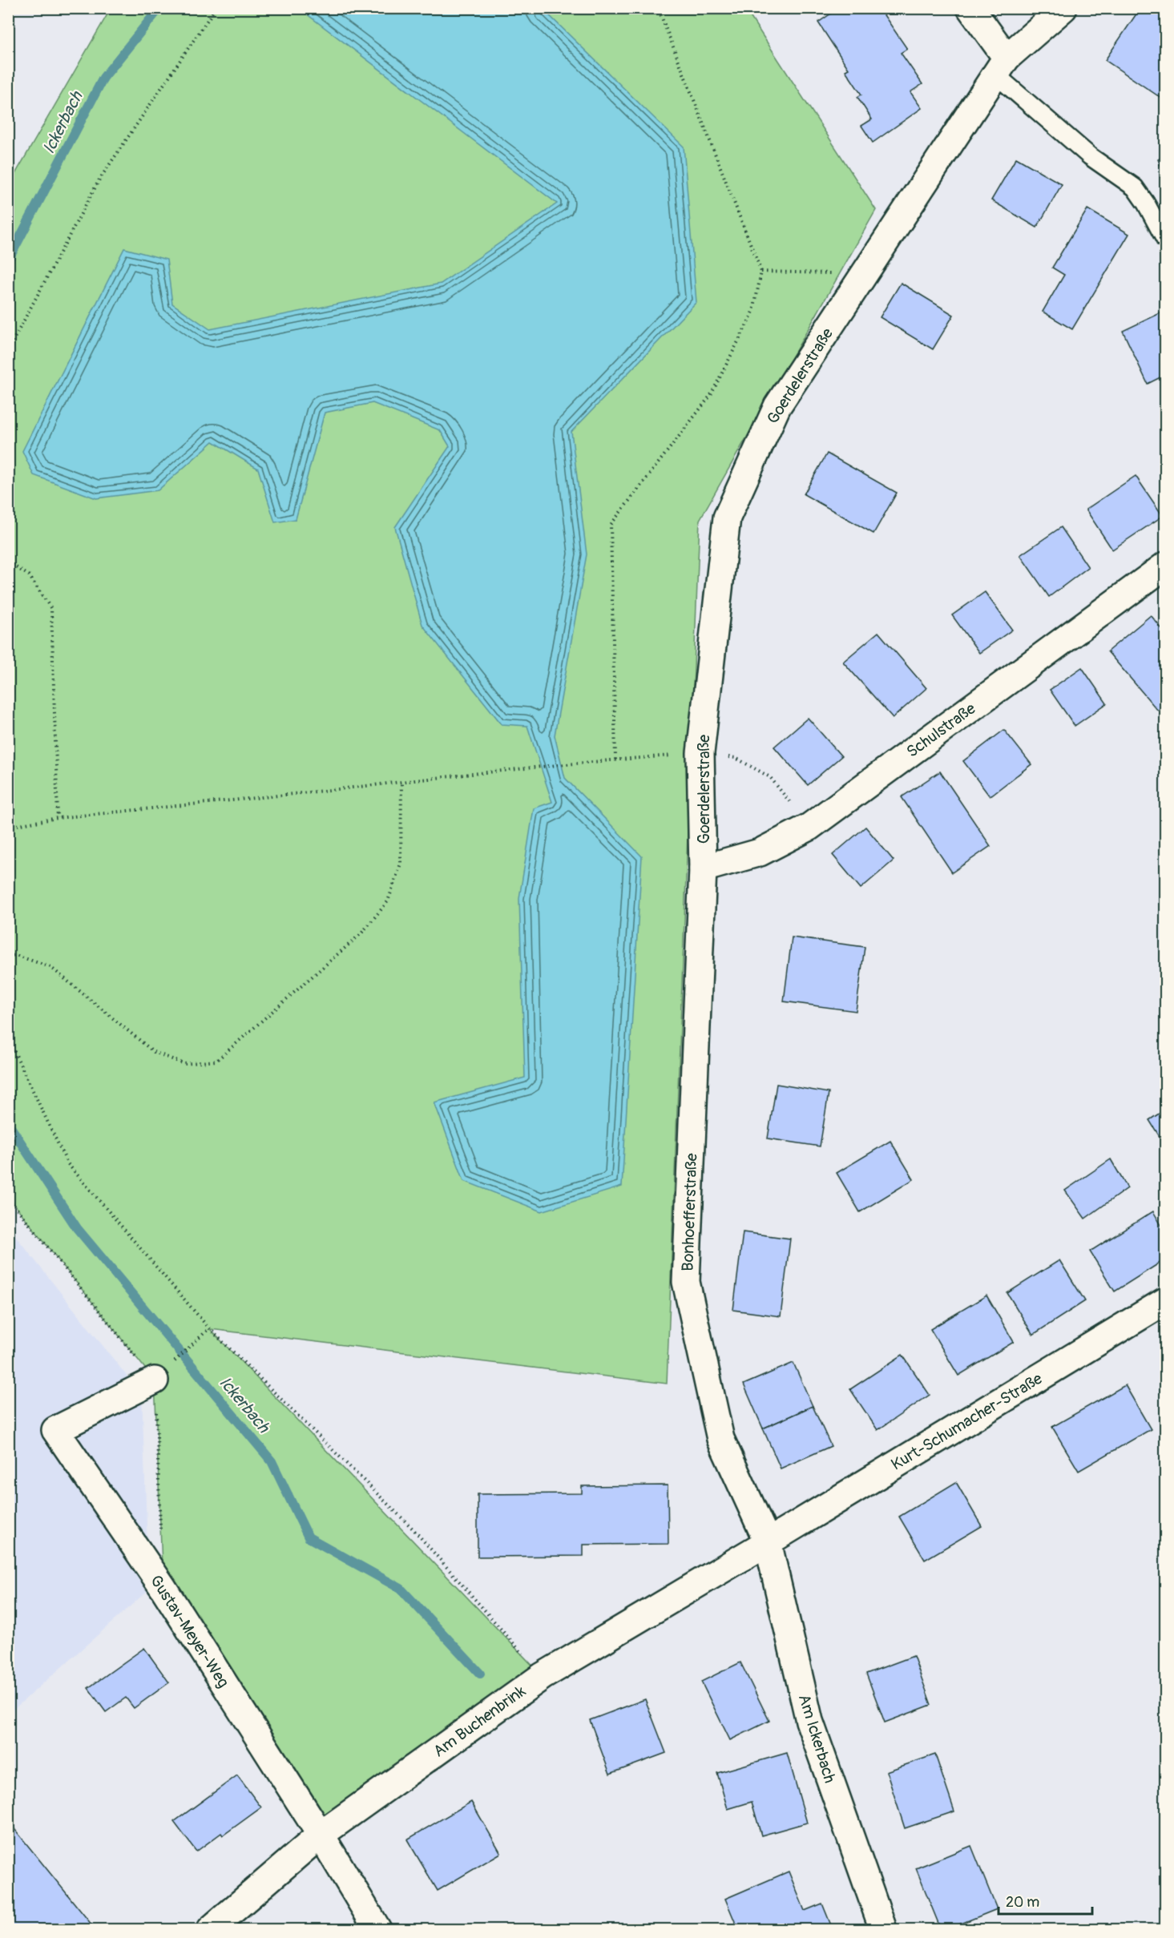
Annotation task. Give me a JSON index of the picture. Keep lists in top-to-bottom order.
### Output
{
  "streets": {
    "street": [
      "Goerdelerstraße",
      "Schulstraße",
      "Bonhoefferstraße",
      "Kurt-Schumacher-Straße",
      "Gustav-Meyer-Weg",
      "Am Buchenbrink",
      "Am Ickerbach"
    ]
  },
  "crossings": [
    ["Goerdelerstraße", "Schulstraße"],
    ["Goerdelerstraße", "Bonhoefferstraße"],
    ["Schulstraße", "Bonhoefferstraße"],
    ["Bonhoefferstraße", "Kurt-Schumacher-Straße"],
    ["Bonhoefferstraße", "Am Buchenbrink"],
    ["Bonhoefferstraße", "Am Ickerbach"],
    ["Kurt-Schumacher-Straße", "Am Buchenbrink"],
    ["Kurt-Schumacher-Straße", "Am Ickerbach"],
    ["Gustav-Meyer-Weg", "Am Buchenbrink"],
    ["Am Buchenbrink", "Am Ickerbach"]
  ],
  "water": ["Ickerbach"],
  "scale_bar": "20 m"
}
